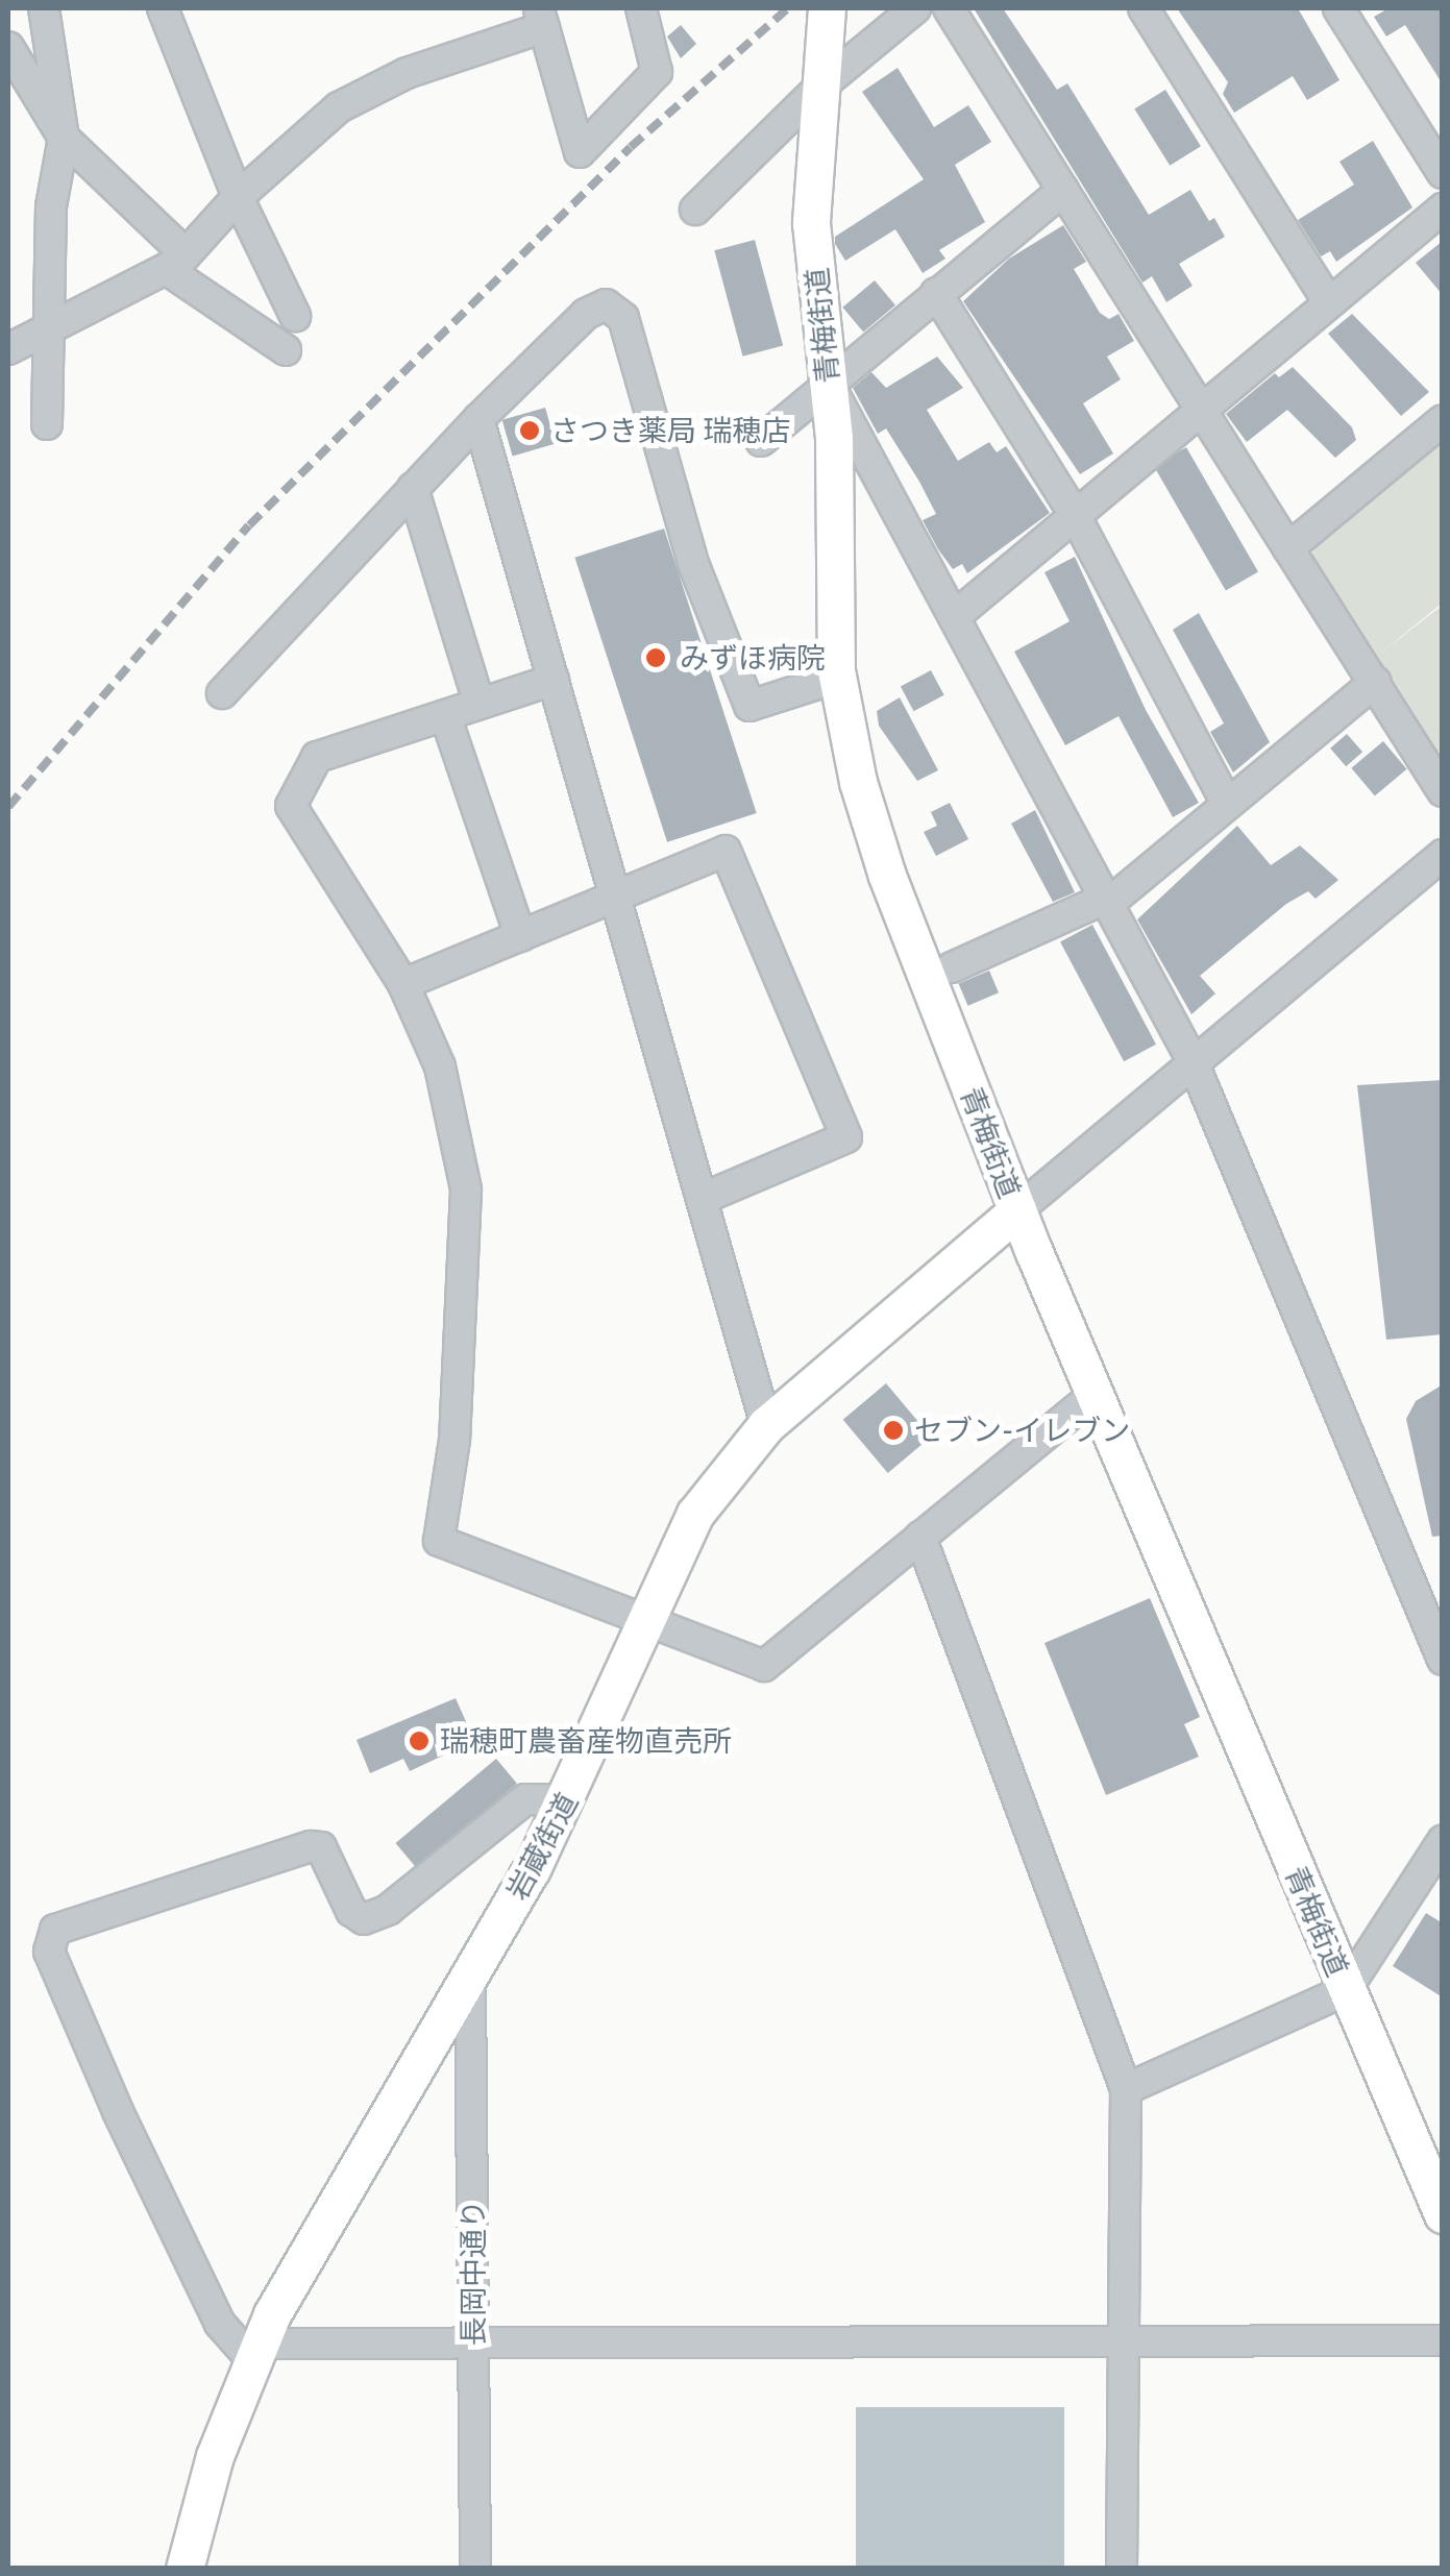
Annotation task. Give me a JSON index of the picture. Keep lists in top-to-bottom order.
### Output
{
  "streets": {
    "main road": ["青梅街道", "岩蔵街道"],
    "street": ["長岡中通り"]
  },
  "crossings": [
    ["青梅街道", "岩蔵街道"],
    ["岩蔵街道", "長岡中通り"]
  ],
  "places": [
    "さつき薬局 瑞穂店",
    "みずほ病院",
    "セブン-イレブン",
    "瑞穂町農畜産物直売所"
  ]
}
